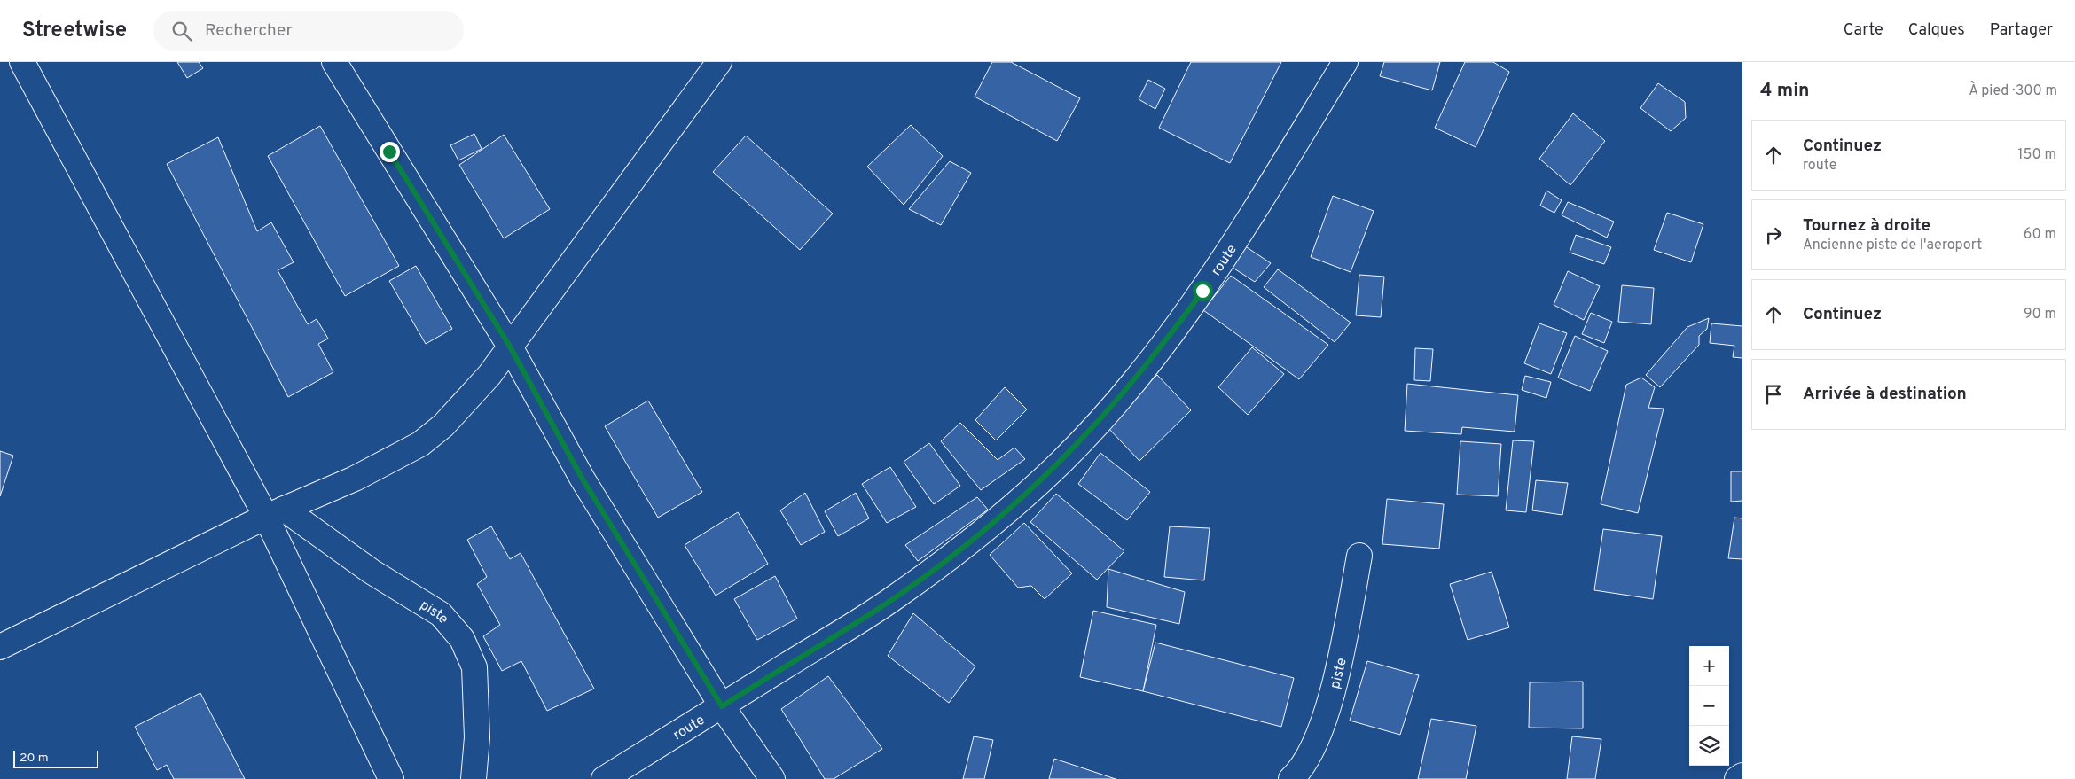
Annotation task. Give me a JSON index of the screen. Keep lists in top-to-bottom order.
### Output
{
  "streets": {
    "main road": ["route", "piste"]
  },
  "scale_bar": "20 m",
  "page": {
    "header": "Streetwise",
    "search": "Rechercher",
    "nav": ["Carte", "Calques", "Partager"],
    "heading": ["4 min", "À pied · 300 m"],
    "list": [
      ["Continuez", "route", "150 m"],
      ["Tournez à droite", "Ancienne piste de l'aeroport", "60 m"],
      ["Continuez", "90 m"],
      "Arrivée à destination"
    ],
    "map_buttons": ["+", "−"],
    "scale": "20 m"
  }
}
